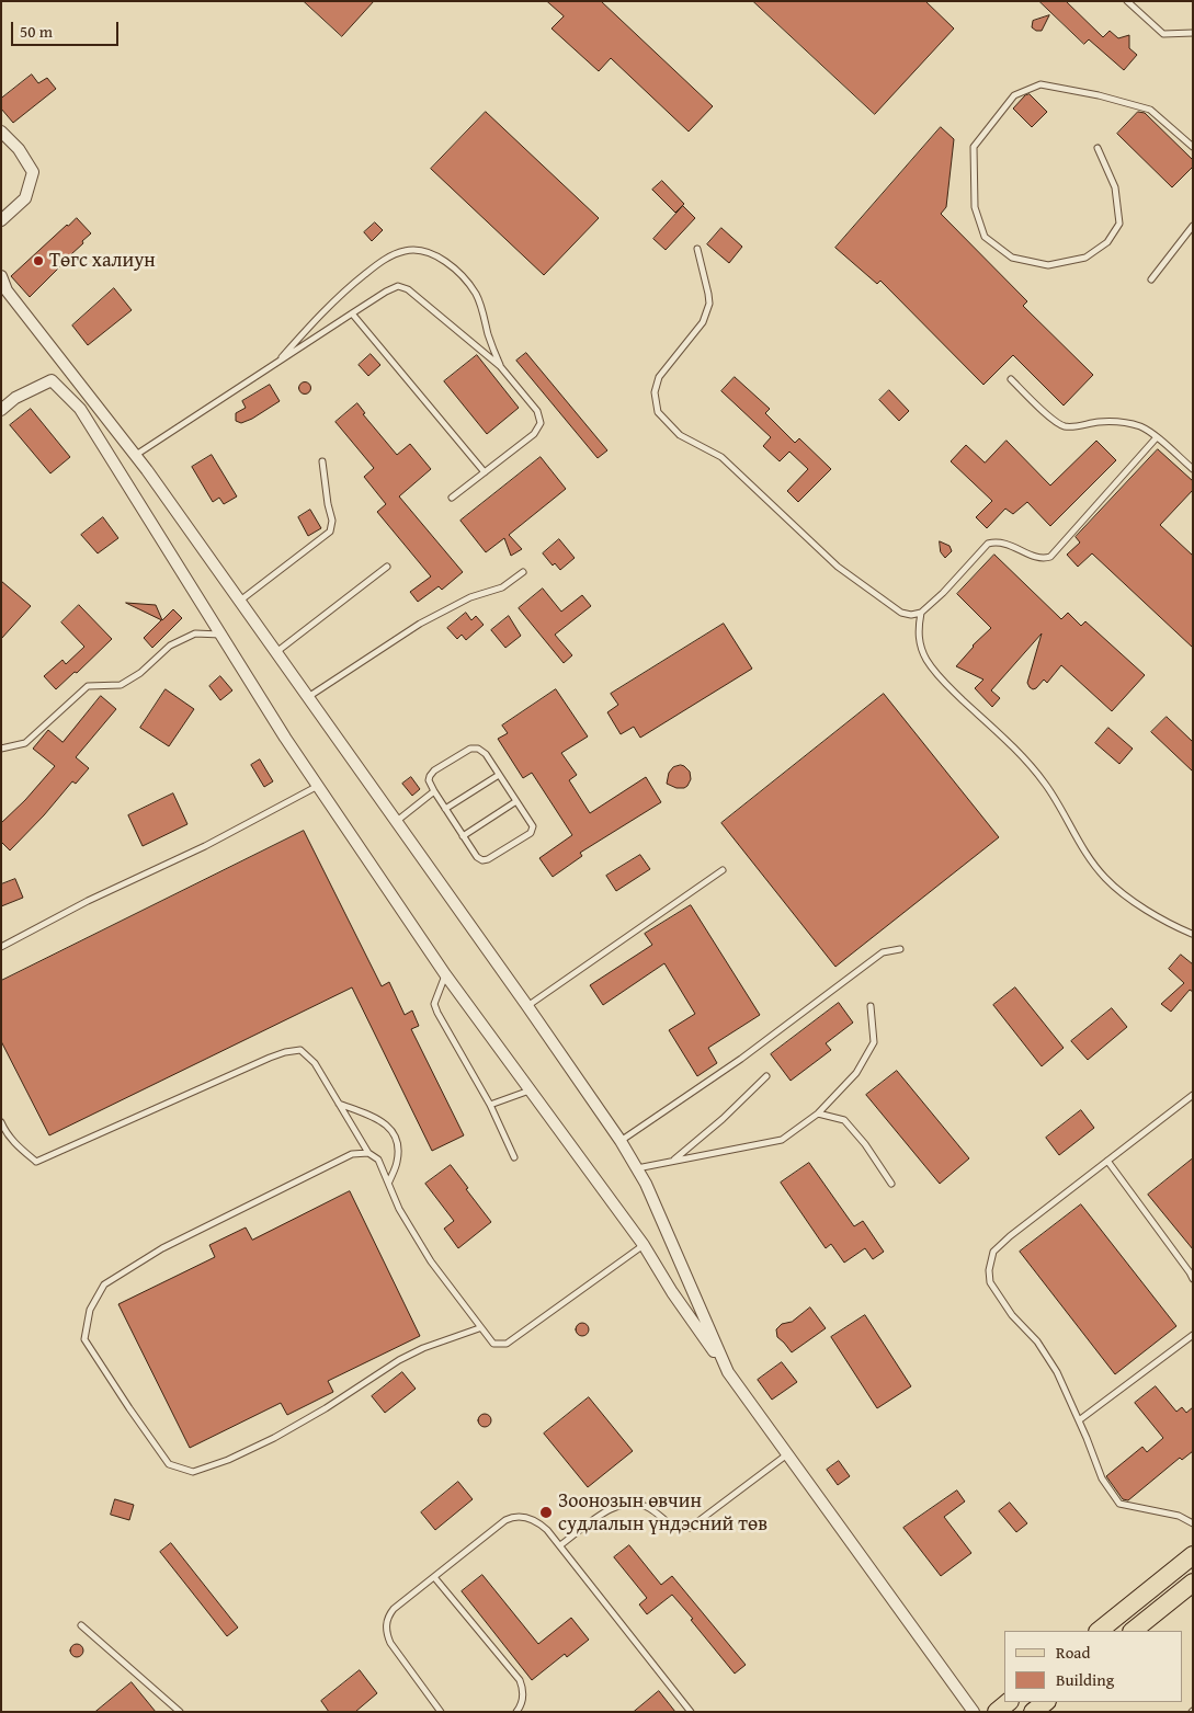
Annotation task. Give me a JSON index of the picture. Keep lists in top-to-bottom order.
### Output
{
  "places": ["Төгс халиун", "Зоонозын өвчин судлалын үндэсний төв"],
  "legend": ["Road", "Building"],
  "scale_bar": "50 m"
}
